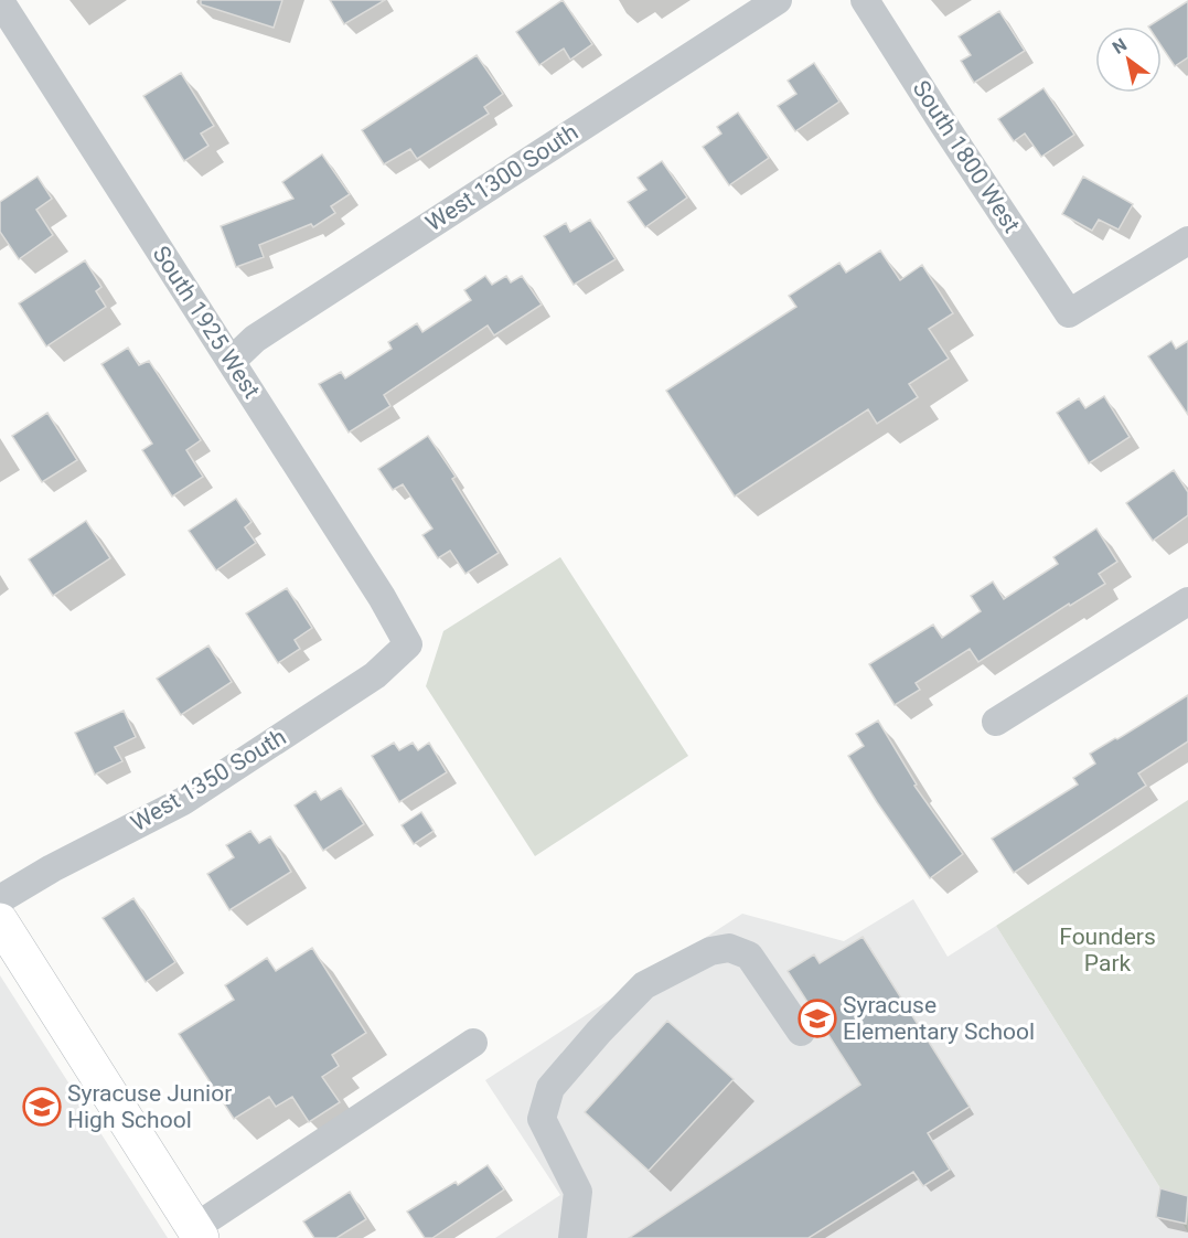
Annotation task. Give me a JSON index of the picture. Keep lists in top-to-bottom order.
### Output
{
  "streets": {
    "street": [
      "South 1800 West",
      "West 1300 South",
      "South 1925 West",
      "West 1350 South"
    ]
  },
  "crossings": [
    ["West 1300 South", "South 1925 West"],
    ["South 1925 West", "West 1350 South"]
  ],
  "parks": ["Founders Park"],
  "places": {
    "school or university": ["Syracuse Elementary School", "Syracuse Junior High School"]
  },
  "north": "top left"
}
